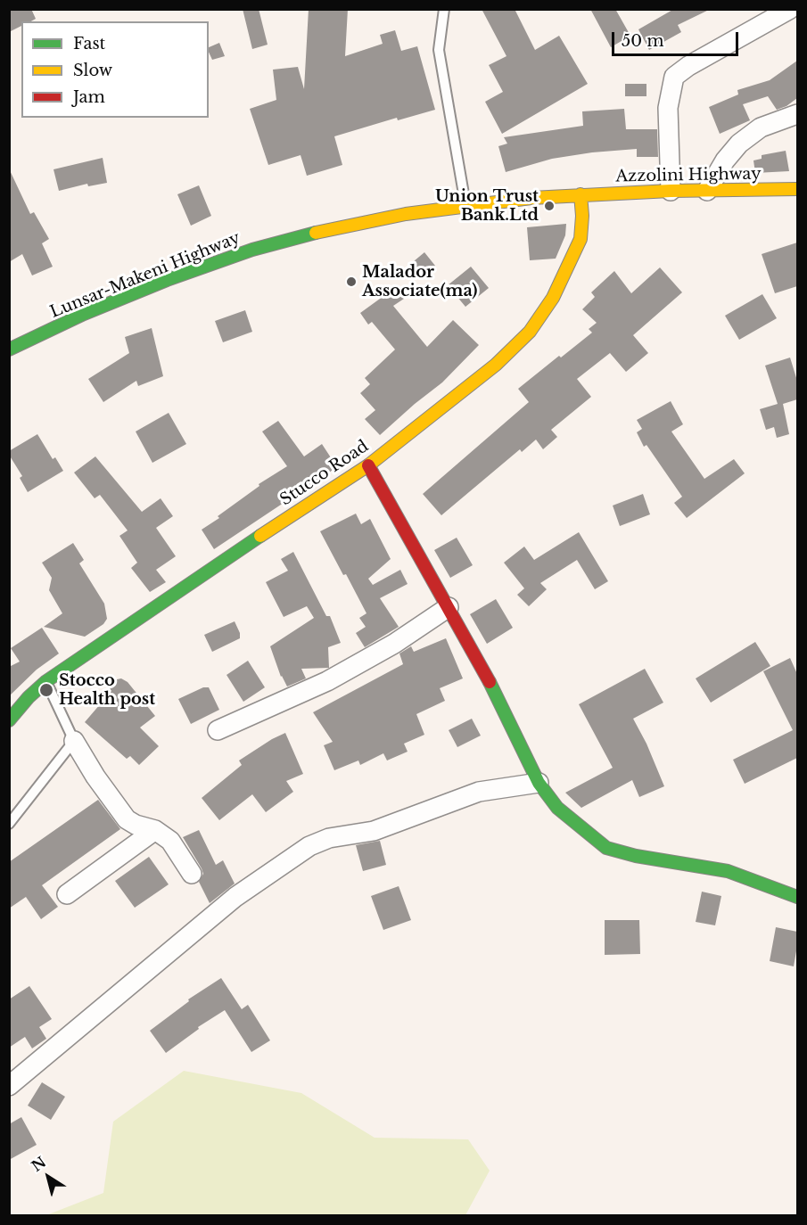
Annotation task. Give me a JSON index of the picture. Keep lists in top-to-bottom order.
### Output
{
  "streets": {
    "street": ["Azzolini Highway", "Lunsar-Makeni Highway", "Stucco Road"]
  },
  "crossings": [
    ["Azzolini Highway", "Lunsar-Makeni Highway"],
    ["Azzolini Highway", "Stucco Road"],
    ["Lunsar-Makeni Highway", "Stucco Road"]
  ],
  "places": ["Union Trust Bank.Ltd", "Malador Associate(ma)", "Stocco Health post"],
  "legend": ["Fast", "Slow", "Jam"],
  "scale_bar": "50 m",
  "north": "top left"
}
